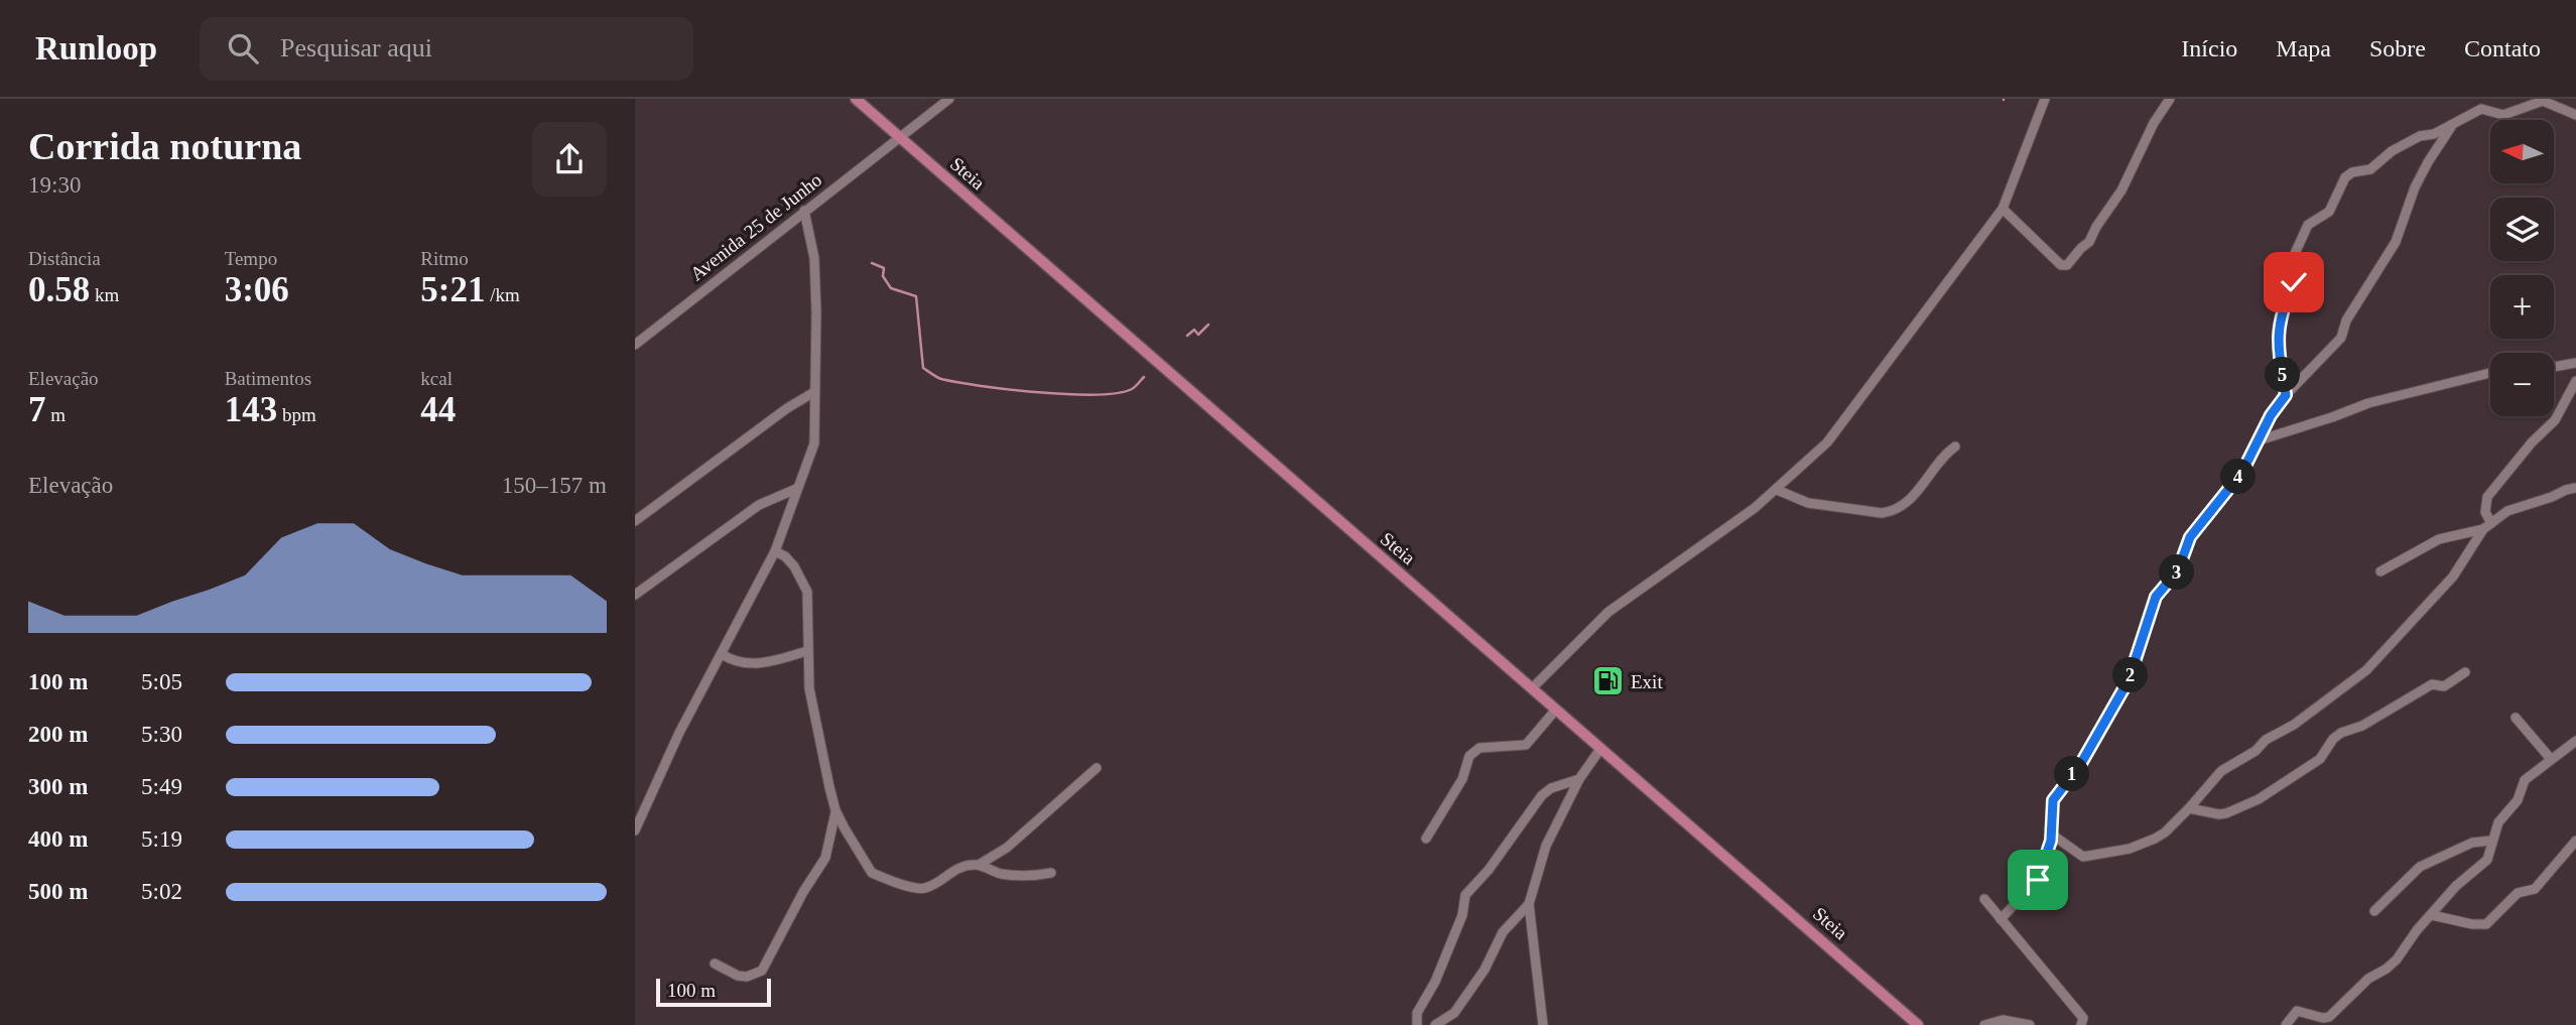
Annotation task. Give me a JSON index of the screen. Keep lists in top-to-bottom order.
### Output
{
  "streets": {
    "main road": ["Steia"],
    "street": ["Avenida 25 de Junho"]
  },
  "crossings": [
    ["Steia", "Avenida 25 de Junho"]
  ],
  "places": {
    "fuel station": ["Exit"]
  },
  "scale_bar": "100 m",
  "north": "left",
  "page": {
    "header": "Runloop",
    "search": "Pesquisar aqui",
    "nav": [
      "Início",
      "Mapa",
      "Sobre",
      "Contato"
    ],
    "heading": ["Corrida noturna", "19:30"],
    "map_buttons": ["+", "−"],
    "stats": [
      ["Distância", "0.58 km"],
      ["Tempo", "3:06"],
      ["Ritmo", "5:21 /km"],
      ["Elevação", "7 m"],
      ["Batimentos", "143 bpm"],
      ["kcal", "44"]
    ],
    "pins": [
      "5",
      "4",
      "3",
      "2",
      "1"
    ],
    "chart": ["Elevação", "150–157 m"],
    "list": [
      {
        "name": "100 m",
        "note": "5:05"
      },
      {
        "name": "200 m",
        "note": "5:30"
      },
      {
        "name": "300 m",
        "note": "5:49"
      },
      {
        "name": "400 m",
        "note": "5:19"
      },
      {
        "name": "500 m",
        "note": "5:02"
      }
    ],
    "scale": "100 m"
  }
}
